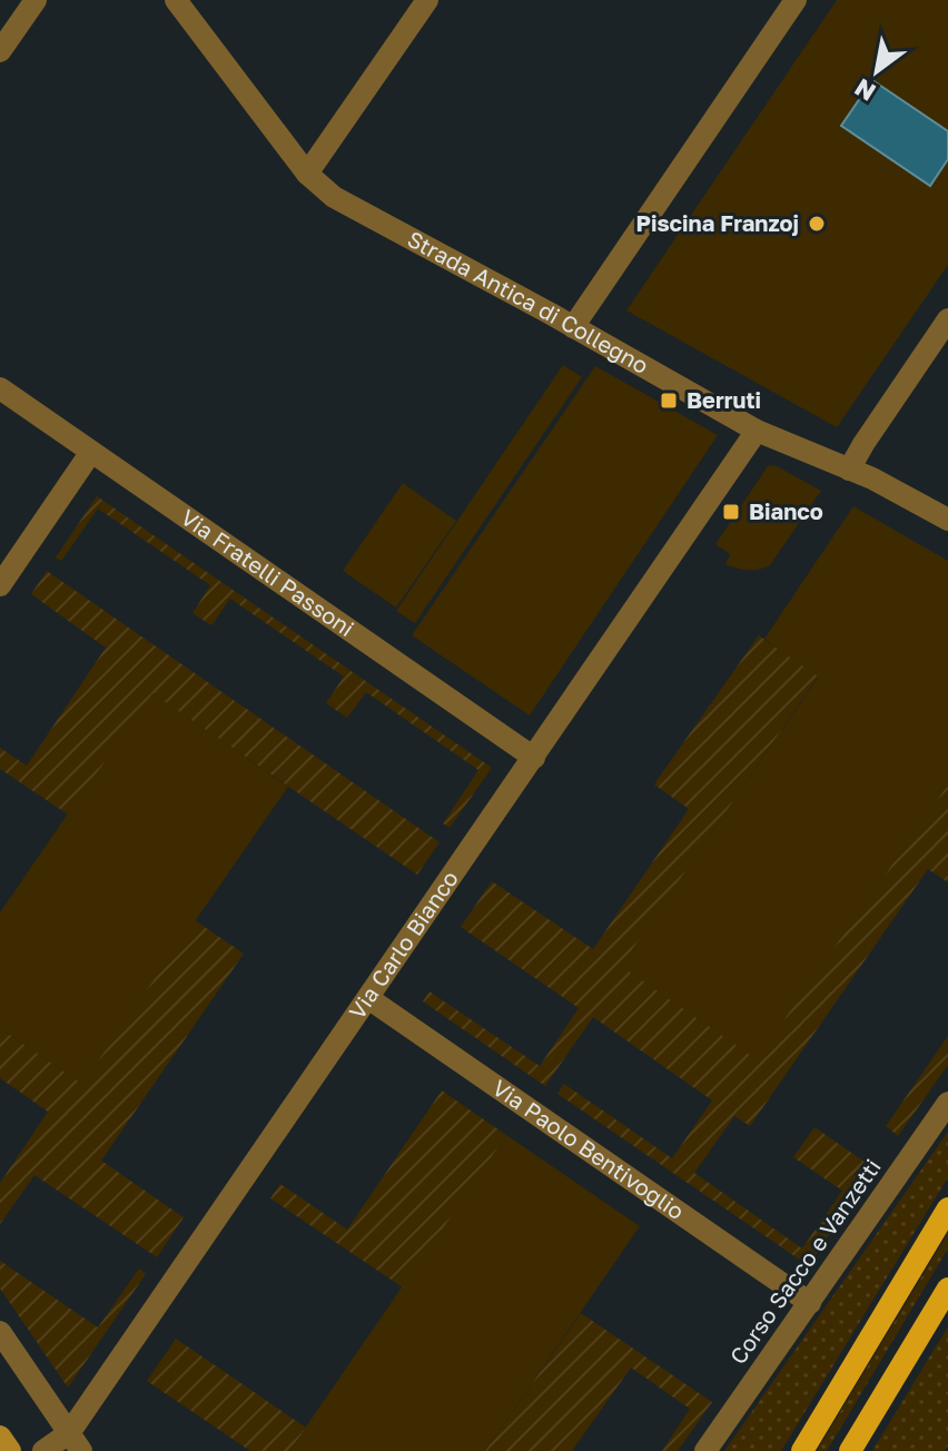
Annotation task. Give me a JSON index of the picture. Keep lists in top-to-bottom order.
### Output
{
  "streets": {
    "street": [
      "Strada Antica di Collegno",
      "Via Fratelli Passoni",
      "Via Carlo Bianco",
      "Via Paolo Bentivoglio",
      "Corso Sacco e Vanzetti"
    ]
  },
  "crossings": [
    ["Strada Antica di Collegno", "Via Carlo Bianco"],
    ["Via Fratelli Passoni", "Via Carlo Bianco"],
    ["Via Carlo Bianco", "Via Paolo Bentivoglio"],
    ["Via Paolo Bentivoglio", "Corso Sacco e Vanzetti"]
  ],
  "places": {
    "other": ["Piscina Franzoj"],
    "transit": ["Berruti", "Bianco"]
  },
  "north": "bottom left"
}
